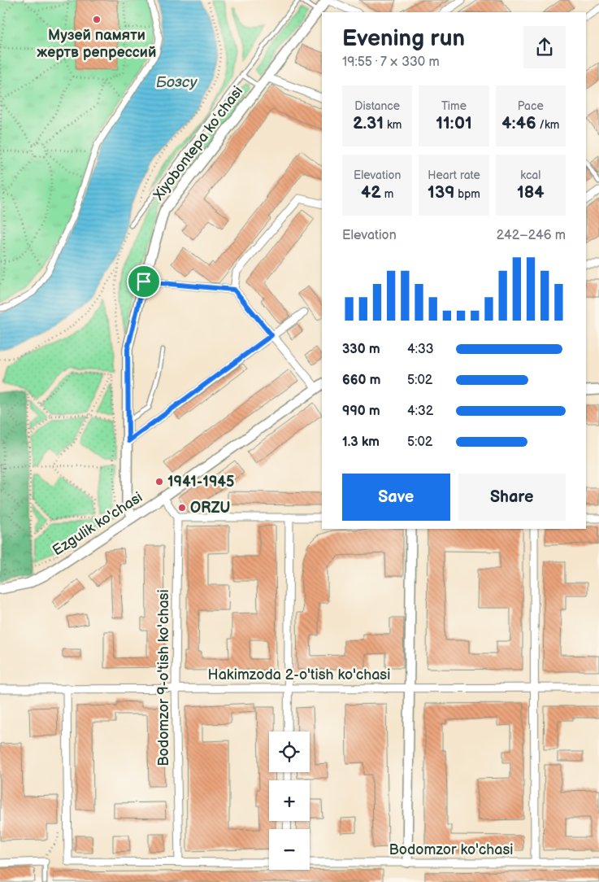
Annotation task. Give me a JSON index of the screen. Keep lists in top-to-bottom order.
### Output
{
  "streets": {
    "street": [
      "Xiyobontepa koʻchasi",
      "Ezgulik ko'chasi",
      "Hakimzoda 2-o'tish ko'chasi",
      "Bodomzor 9-o'tish ko'chasi",
      "Bodomzor ko'chasi"
    ]
  },
  "crossings": [
    ["Xiyobontepa koʻchasi", "Ezgulik ko'chasi"],
    ["Hakimzoda 2-o'tish ko'chasi", "Bodomzor 9-o'tish ko'chasi"]
  ],
  "water": ["Бозсу"],
  "places": ["Музей памяти жертв репрессий", "1941-1945", "ORZU"],
  "page": {
    "heading": ["Evening run", "19:55 · 7 × 330 m"],
    "stats": [
      ["Distance", "2.31 km"],
      ["Time", "11:01"],
      ["Pace", "4:46 /km"],
      ["Elevation", "42 m"],
      ["Heart rate", "139 bpm"],
      ["kcal", "184"]
    ],
    "chart": ["Elevation", "242–246 m"],
    "list": [
      {
        "name": "330 m",
        "note": "4:33"
      },
      {
        "name": "660 m",
        "note": "5:02"
      },
      {
        "name": "990 m",
        "note": "4:32"
      },
      {
        "name": "1.3 km",
        "note": "5:02"
      }
    ],
    "buttons": ["Save", "Share"],
    "map_buttons": ["+", "−"]
  }
}
